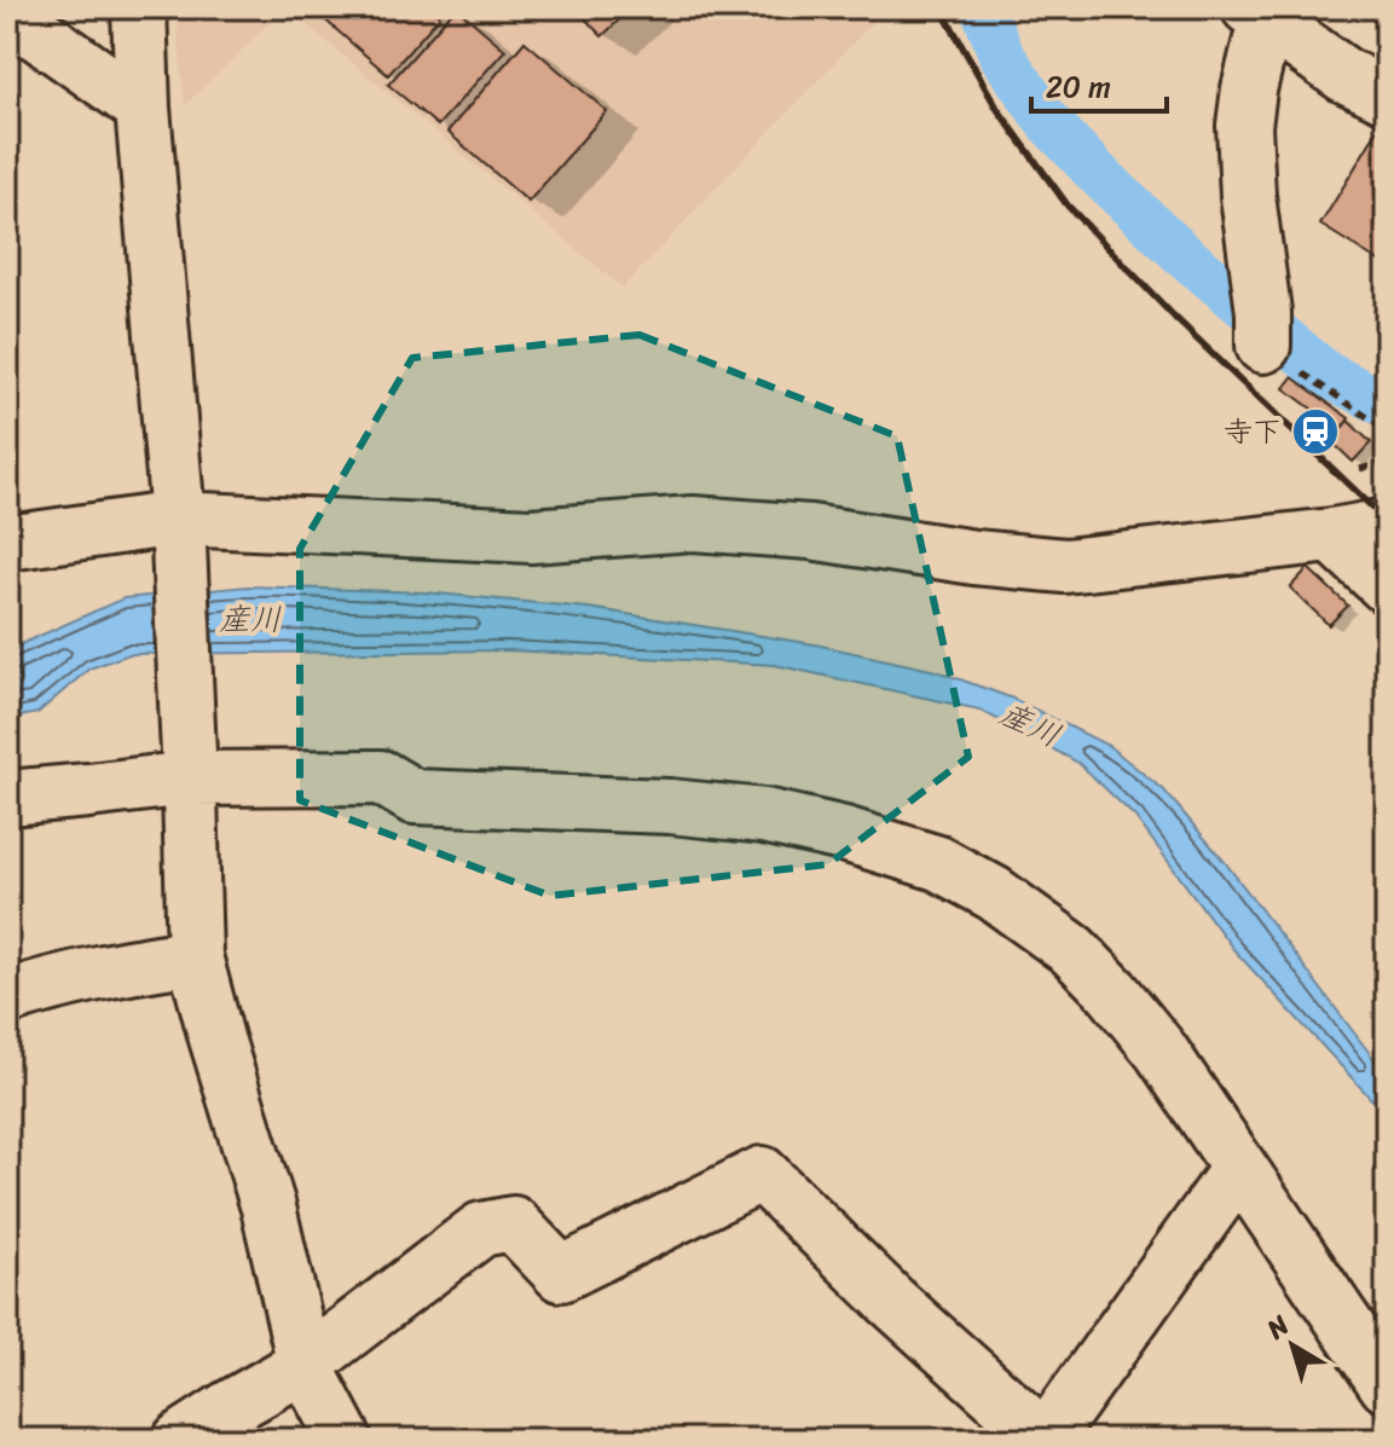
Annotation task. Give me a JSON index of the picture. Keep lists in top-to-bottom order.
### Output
{
  "water": ["産川"],
  "places": {
    "station": ["寺下"]
  },
  "scale_bar": "20 m",
  "north": "top left"
}
